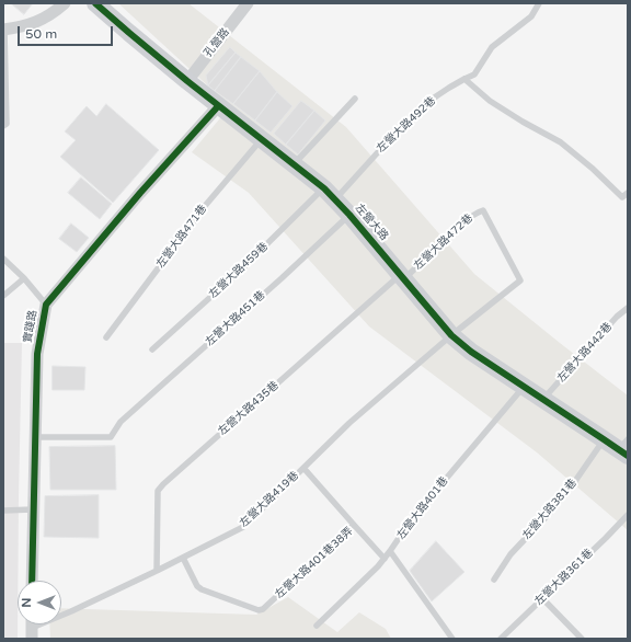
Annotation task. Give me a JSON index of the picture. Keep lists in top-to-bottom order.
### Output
{
  "streets": {
    "street": ["孔營路", "左營大路", "實踐路"],
    "lane": [
      "左營大路492巷",
      "左營大路471巷",
      "左營大路472巷",
      "左營大路459巷",
      "左營大路451巷",
      "左營大路442巷",
      "左營大路435巷",
      "左營大路419巷",
      "左營大路401巷",
      "左營大路381巷",
      "左營大路401巷38弄",
      "左營大路361巷"
    ]
  },
  "crossings": [
    ["孔營路", "左營大路"],
    ["左營大路492巷", "左營大路"],
    ["左營大路492巷", "左營大路459巷"],
    ["左營大路", "左營大路471巷"],
    ["左營大路", "左營大路472巷"],
    ["左營大路", "左營大路459巷"],
    ["左營大路", "左營大路451巷"],
    ["左營大路", "實踐路"],
    ["左營大路", "左營大路442巷"],
    ["左營大路", "左營大路435巷"],
    ["左營大路", "左營大路419巷"],
    ["左營大路", "左營大路401巷"],
    ["左營大路", "左營大路381巷"],
    ["左營大路472巷", "左營大路435巷"],
    ["左營大路472巷", "左營大路419巷"],
    ["左營大路451巷", "實踐路"],
    ["左營大路435巷", "左營大路419巷"],
    ["左營大路419巷", "左營大路401巷38弄"],
    ["左營大路401巷", "左營大路401巷38弄"]
  ],
  "scale_bar": "50 m",
  "north": "left"
}
